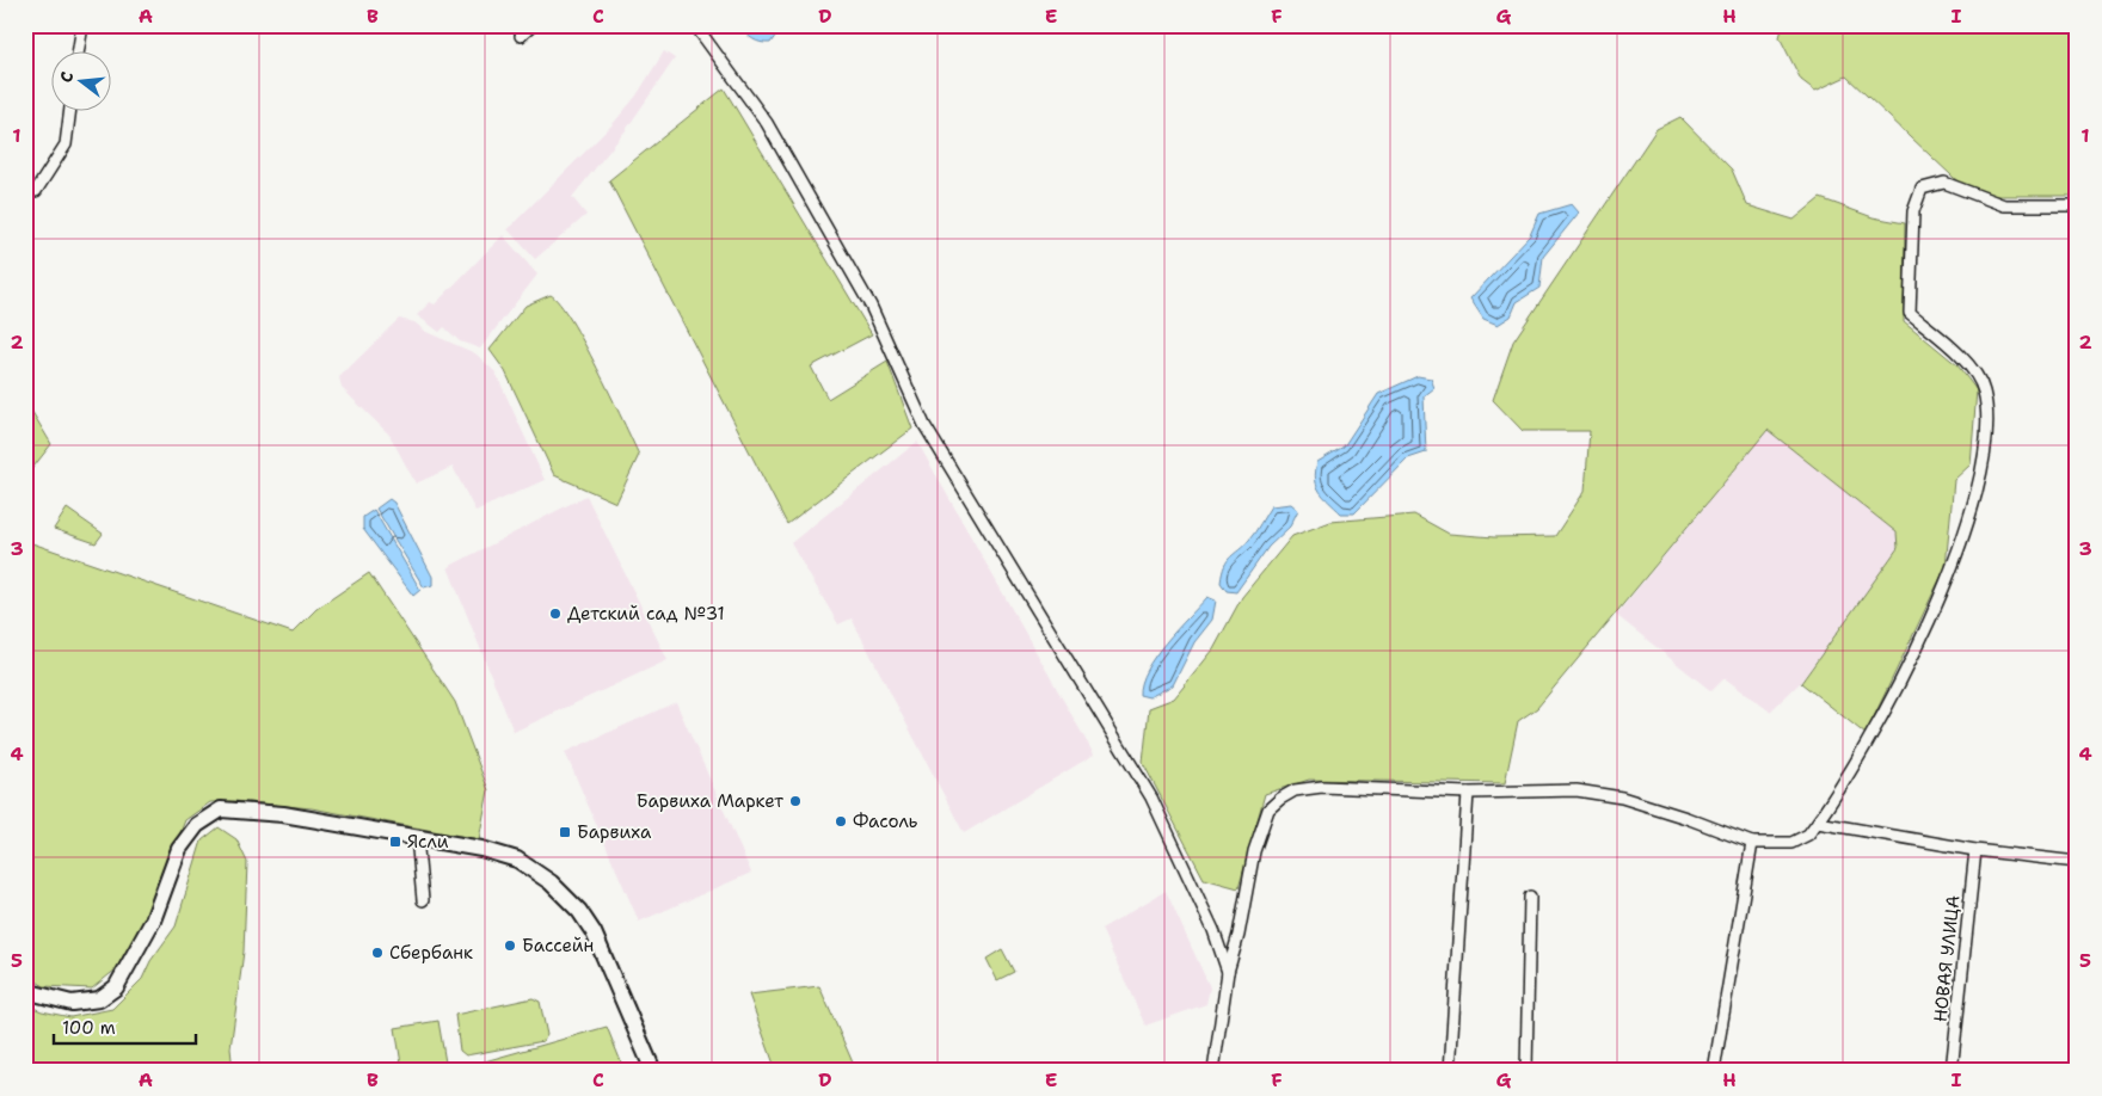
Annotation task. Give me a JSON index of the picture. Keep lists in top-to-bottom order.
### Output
{
  "streets": {
    "street": ["НОВАЯ УЛИЦА"]
  },
  "places": {
    "other": [
      "Детский сад №31",
      "Барвиха Маркет",
      "Фасоль",
      "Бассейн",
      "Сбербанк"
    ],
    "transit": ["Барвиха", "Ясли"]
  },
  "scale_bar": "100 m",
  "north": "left",
  "grid": {
    "columns": [
      "A",
      "B",
      "C",
      "D",
      "E",
      "F",
      "G",
      "H",
      "I"
    ],
    "rows": [
      "1",
      "2",
      "3",
      "4",
      "5"
    ]
  }
}
